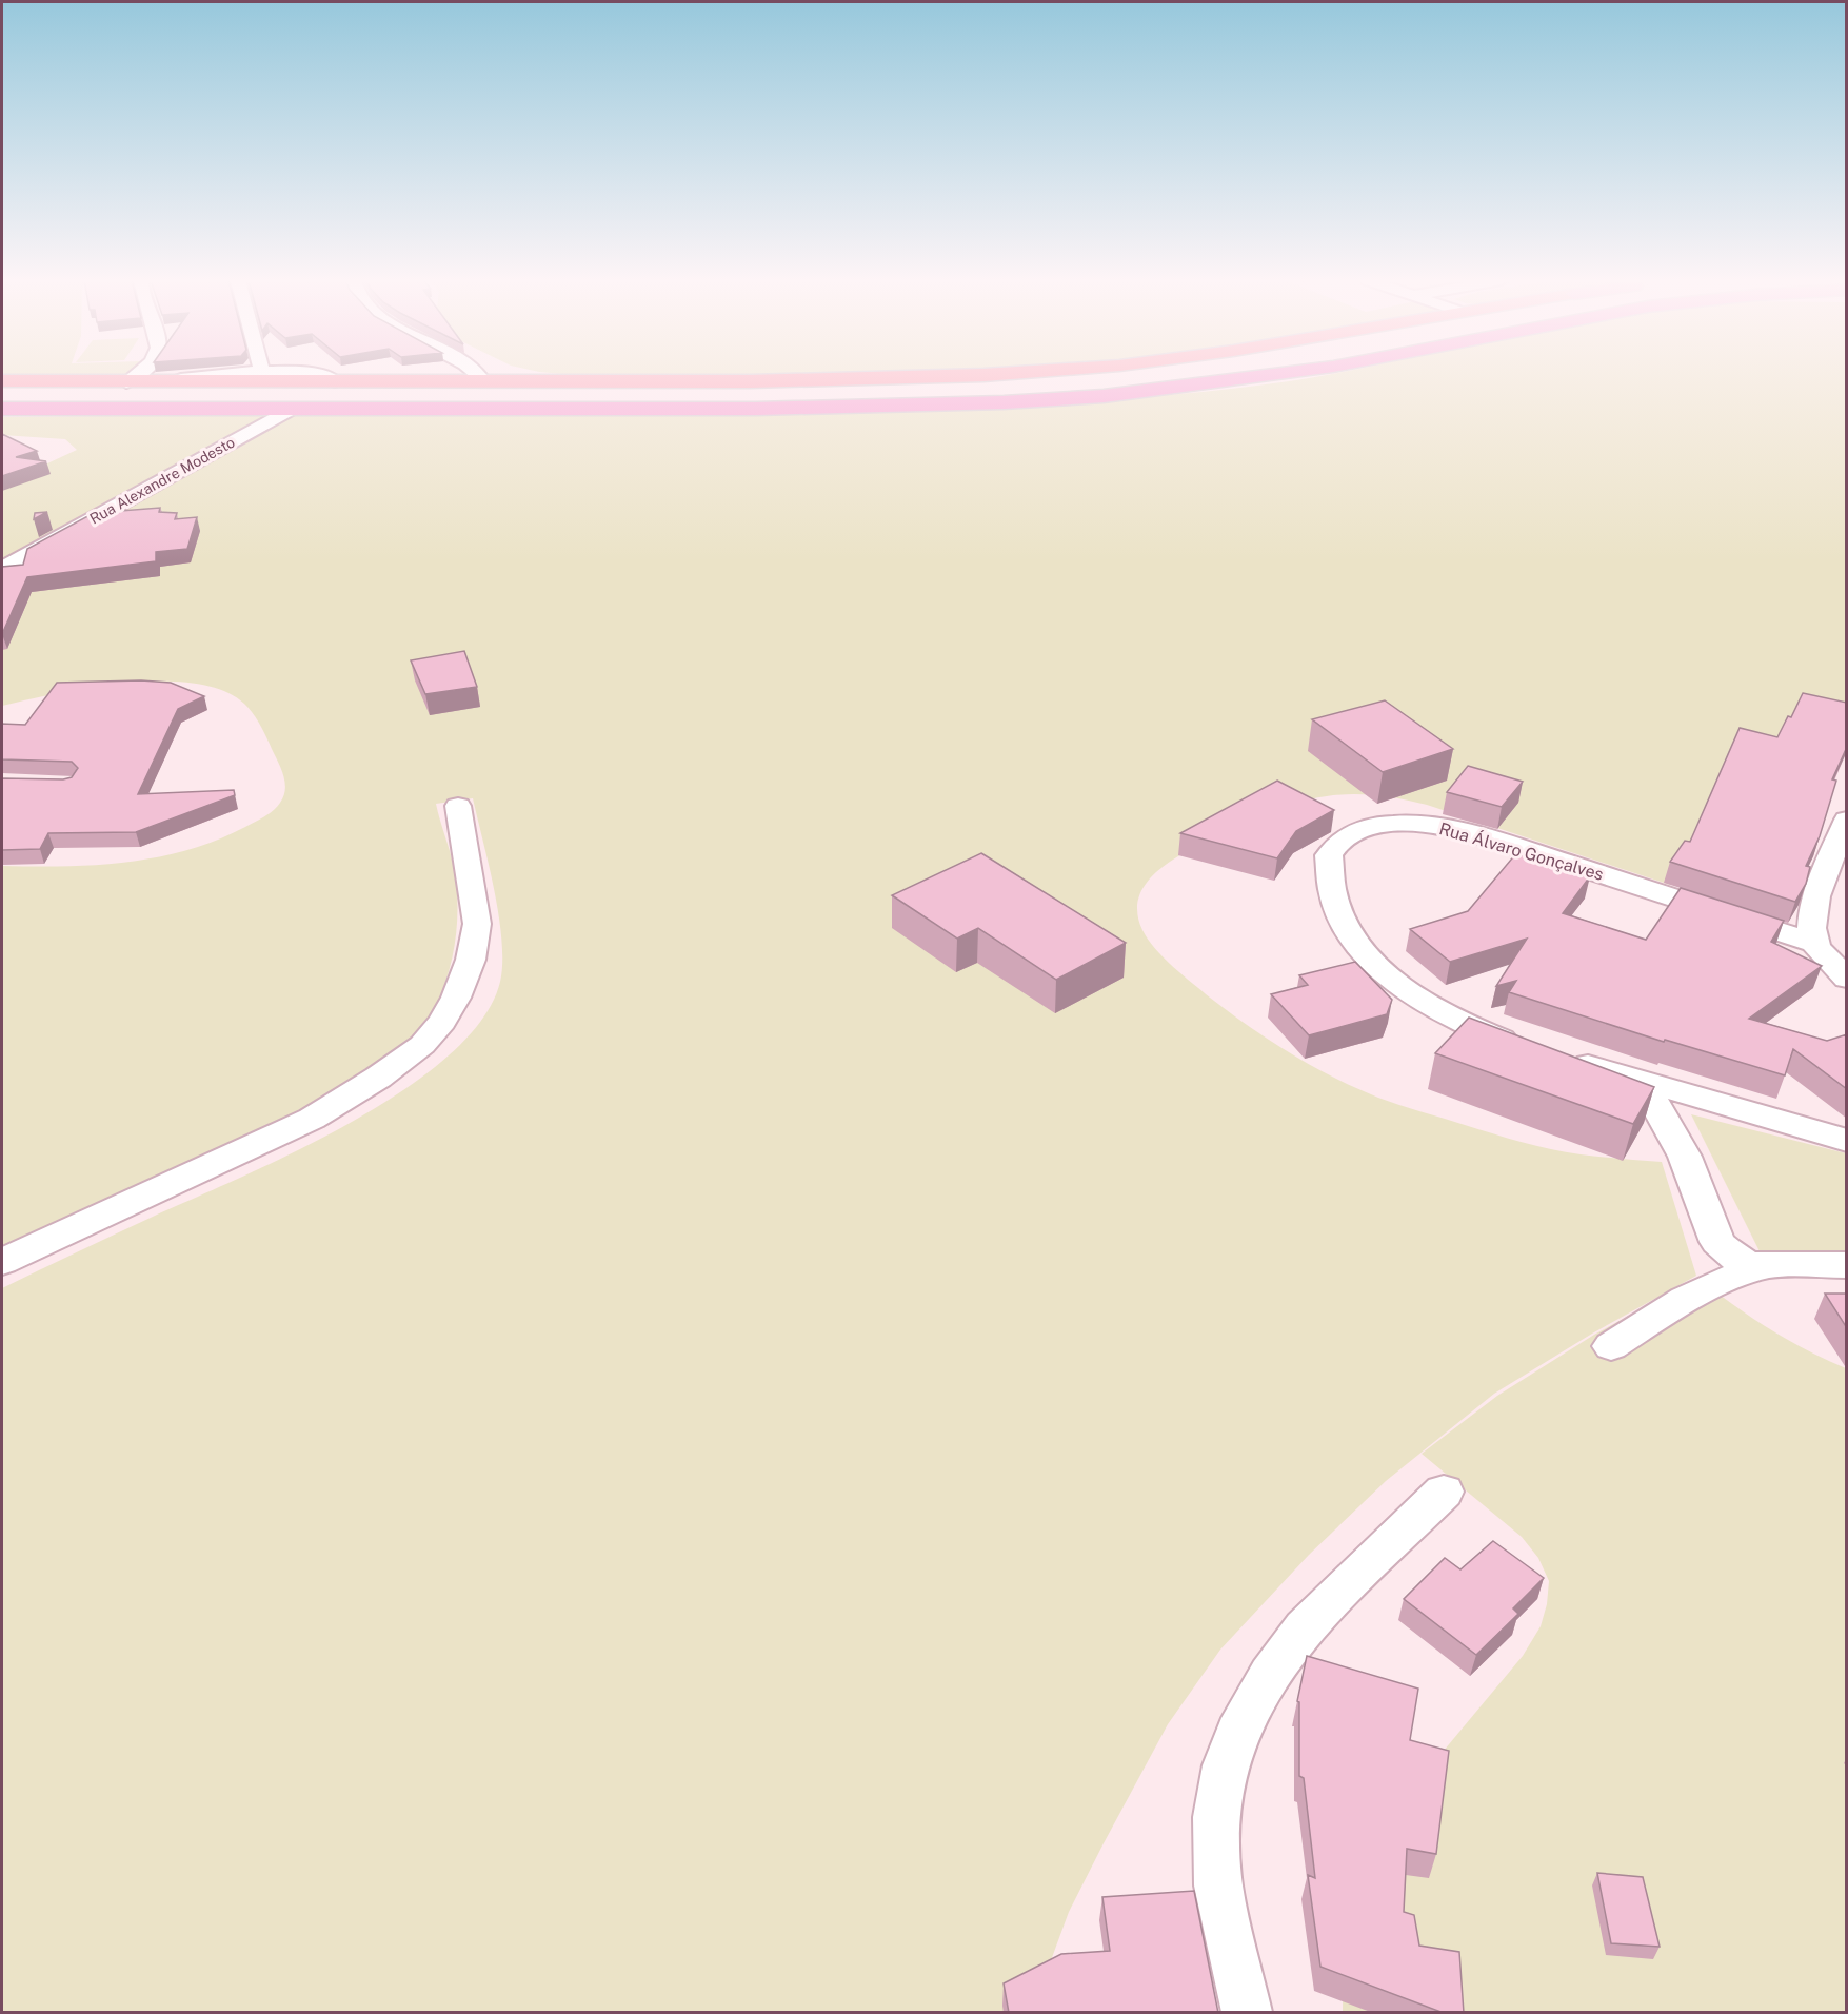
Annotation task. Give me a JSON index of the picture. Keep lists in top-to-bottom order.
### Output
{
  "streets": {
    "street": ["Rua Alexandre Modesto", "Rua Álvaro Gonçalves"]
  }
}
